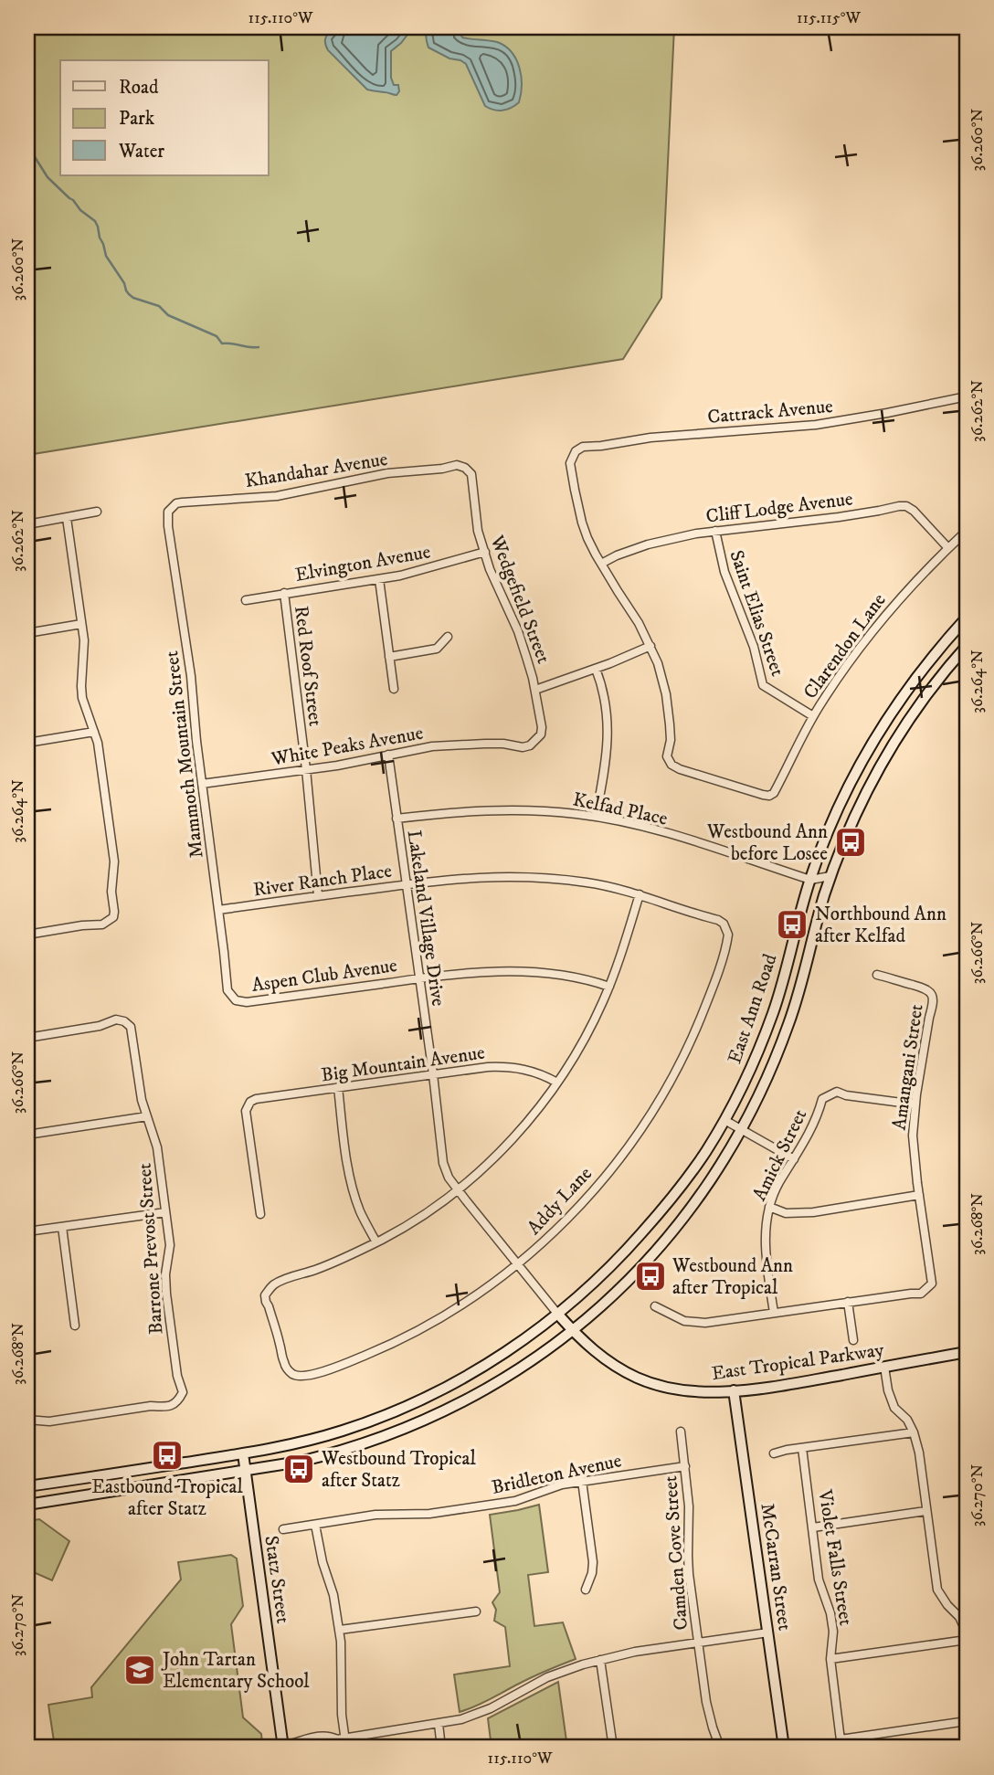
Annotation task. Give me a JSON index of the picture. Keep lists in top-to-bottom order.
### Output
{
  "streets": {
    "main road": [
      "East Ann Road",
      "East Tropical Parkway",
      "McCarran Street",
      "Statz Street"
    ],
    "street": [
      "Cattrack Avenue",
      "Khandahar Avenue",
      "Cliff Lodge Avenue",
      "Elvington Avenue",
      "Wedgefield Street",
      "Saint Elias Street",
      "Clarendon Lane",
      "Red Roof Street",
      "White Peaks Avenue",
      "Mammoth Mountain Street",
      "Kelfad Place",
      "River Ranch Place",
      "Lakeland Village Drive",
      "Aspen Club Avenue",
      "Big Mountain Avenue",
      "Amangani Street",
      "Amick Street",
      "Addy Lane",
      "Barrone Prevost Street",
      "Bridleton Avenue",
      "Camden Cove Street",
      "Violet Falls Street"
    ]
  },
  "crossings": [
    ["Cattrack Avenue", "Cliff Lodge Avenue"],
    ["Khandahar Avenue", "Wedgefield Street"],
    ["Khandahar Avenue", "Mammoth Mountain Street"],
    ["Cliff Lodge Avenue", "Saint Elias Street"],
    ["Cliff Lodge Avenue", "Clarendon Lane"],
    ["Elvington Avenue", "Wedgefield Street"],
    ["Elvington Avenue", "Red Roof Street"],
    ["Wedgefield Street", "White Peaks Avenue"],
    ["Saint Elias Street", "Clarendon Lane"],
    ["Red Roof Street", "White Peaks Avenue"],
    ["Red Roof Street", "River Ranch Place"],
    ["White Peaks Avenue", "Mammoth Mountain Street"],
    ["White Peaks Avenue", "Lakeland Village Drive"],
    ["Mammoth Mountain Street", "River Ranch Place"],
    ["Mammoth Mountain Street", "Aspen Club Avenue"],
    ["Kelfad Place", "Lakeland Village Drive"],
    ["Kelfad Place", "East Ann Road"],
    ["River Ranch Place", "Lakeland Village Drive"],
    ["River Ranch Place", "Addy Lane"],
    ["Lakeland Village Drive", "Aspen Club Avenue"],
    ["Lakeland Village Drive", "East Ann Road"],
    ["Lakeland Village Drive", "Big Mountain Avenue"],
    ["Lakeland Village Drive", "Addy Lane"],
    ["Lakeland Village Drive", "East Tropical Parkway"],
    ["East Ann Road", "East Tropical Parkway"],
    ["Amangani Street", "Amick Street"],
    ["East Tropical Parkway", "McCarran Street"],
    ["Bridleton Avenue", "Camden Cove Street"]
  ],
  "places": {
    "bus stop": [
      "Westbound Ann before Losee",
      "Northbound Ann after Kelfad",
      "Westbound Ann after Tropical",
      "Eastbound Tropical after Statz",
      "Westbound Tropical after Statz"
    ],
    "school or university": ["John Tartan Elementary School"]
  },
  "legend": ["Road", "Park", "Water"],
  "coordinates": [
    "115.110°W",
    "115.115°W",
    "36.260°N",
    "36.262°N",
    "36.264°N",
    "36.266°N",
    "36.268°N",
    "36.270°N"
  ]
}
